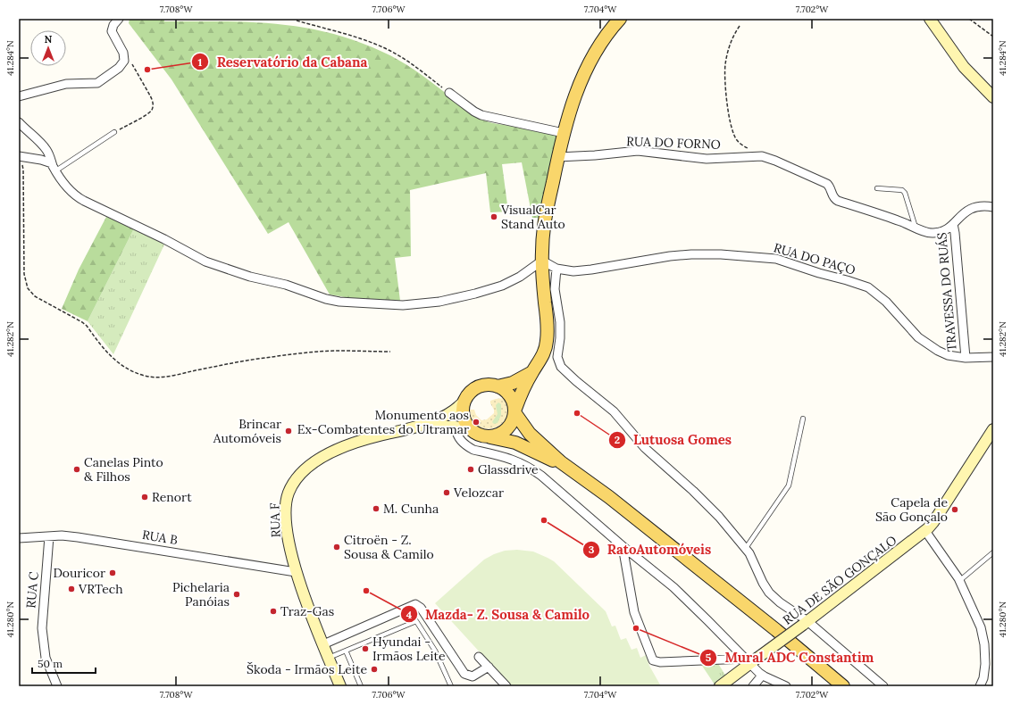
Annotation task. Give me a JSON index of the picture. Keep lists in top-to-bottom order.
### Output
{
  "streets": {
    "street": [
      "RUA DO FORNO",
      "RUA DO PAÇO",
      "TRAVESSA DO RUÁS",
      "RUA F",
      "RUA B",
      "RUA DE SÃO GONÇALO",
      "RUA C"
    ]
  },
  "crossings": [
    ["RUA DO FORNO", "TRAVESSA DO RUÁS"],
    ["RUA DO PAÇO", "TRAVESSA DO RUÁS"],
    ["RUA F", "RUA B"],
    ["RUA B", "RUA C"]
  ],
  "places": [
    "Reservatório da Cabana",
    "VisualCar Stand Auto",
    "Lutuosa Gomes",
    "Monumento aos Ex-Combatentes do Ultramar",
    "Brincar Automóveis",
    "Canelas Pinto & Filhos",
    "Glassdrive",
    "Velozcar",
    "Renort",
    "M. Cunha",
    "Capela de São Gonçalo",
    "RatoAutomóveis",
    "Citroën - Z. Sousa & Camilo",
    "Douricor",
    "VRTech",
    "Mazda- Z. Sousa & Camilo",
    "Pichelaria Panóias",
    "Traz-Gas",
    "Mural ADC Constantim",
    "Hyundai - Irmãos Leite",
    "Škoda - Irmãos Leite"
  ],
  "scale_bar": "50 m",
  "north": "top",
  "coordinates": [
    "7.708°W",
    "7.706°W",
    "7.704°W",
    "7.702°W",
    "41.284°N",
    "41.282°N",
    "41.280°N"
  ]
}
